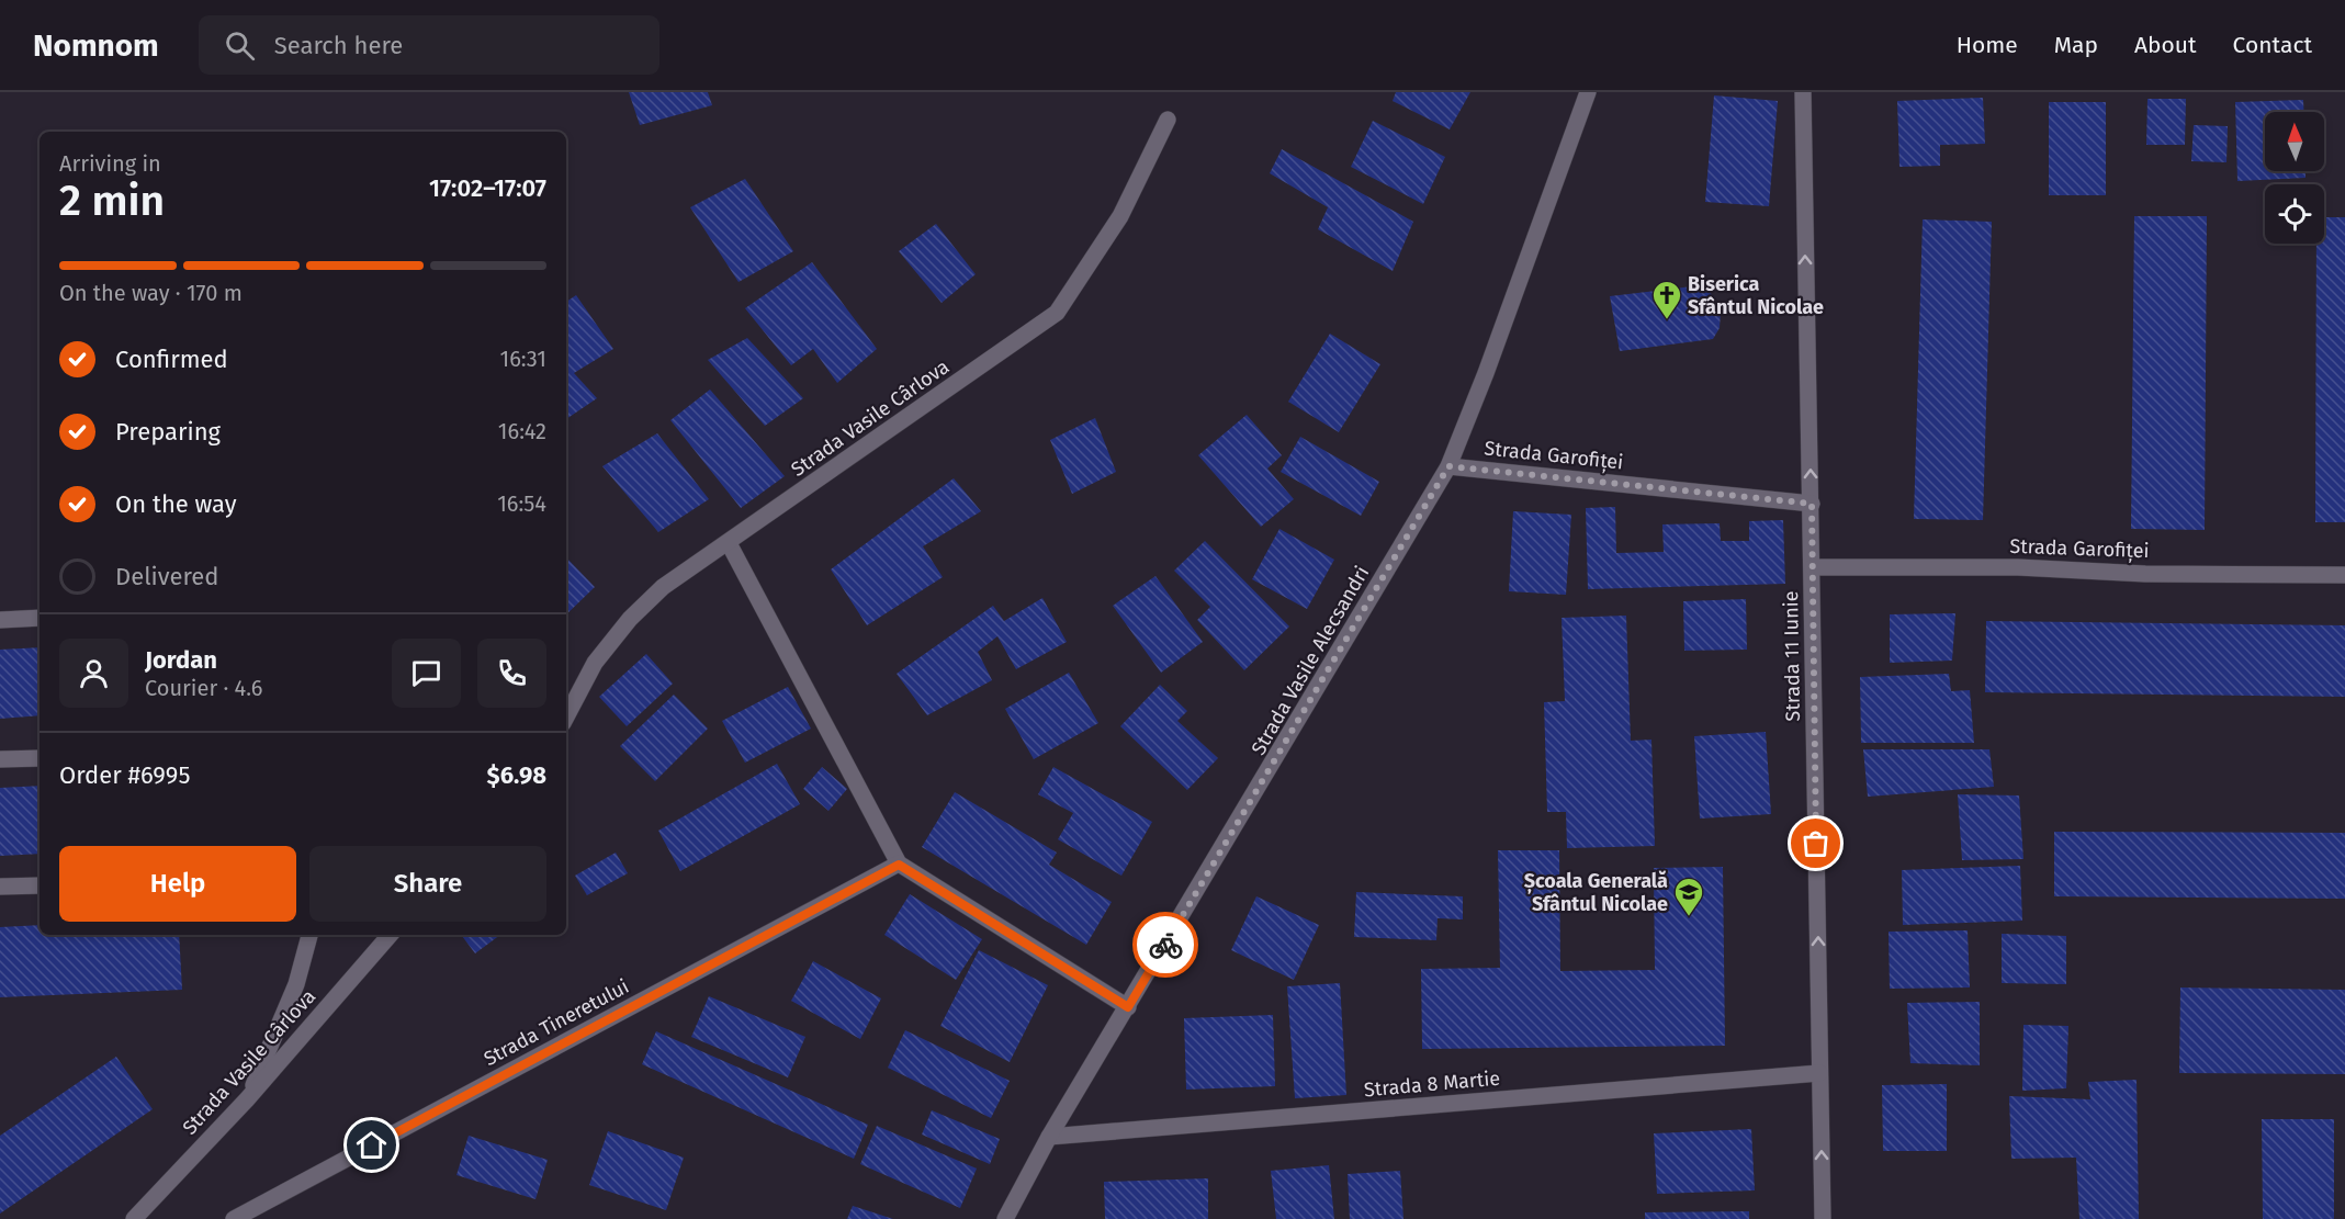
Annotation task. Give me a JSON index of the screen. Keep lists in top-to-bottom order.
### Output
{
  "streets": {
    "street": [
      "Strada Vasile Cârlova",
      "Strada Garofiței",
      "Strada 11 Iunie",
      "Strada Vasile Alecsandri",
      "Strada Tineretului",
      "Strada 8 Martie"
    ]
  },
  "crossings": [
    ["Strada Garofiței", "Strada 11 Iunie"],
    ["Strada Garofiței", "Strada Vasile Alecsandri"],
    ["Strada 11 Iunie", "Strada 8 Martie"],
    ["Strada Vasile Alecsandri", "Strada 8 Martie"]
  ],
  "one_way": ["Strada 11 Iunie"],
  "places": {
    "church": ["Biserica Sfântul Nicolae"],
    "school or university": ["Școala Generală Sfântul Nicolae"]
  },
  "north": "top",
  "page": {
    "header": "Nomnom",
    "search": "Search here",
    "nav": [
      "Home",
      "Map",
      "About",
      "Contact"
    ],
    "heading": ["2 min", "Arriving in", "17:02–17:07"],
    "panel": [
      "Jordan",
      "Courier · 4.6",
      "Order #6995",
      "$6.98"
    ],
    "bar": "On the way · 170 m",
    "list": [
      ["Confirmed", "16:31"],
      ["Preparing", "16:42"],
      ["On the way", "16:54"],
      "Delivered"
    ],
    "buttons": ["Help", "Share"]
  }
}
